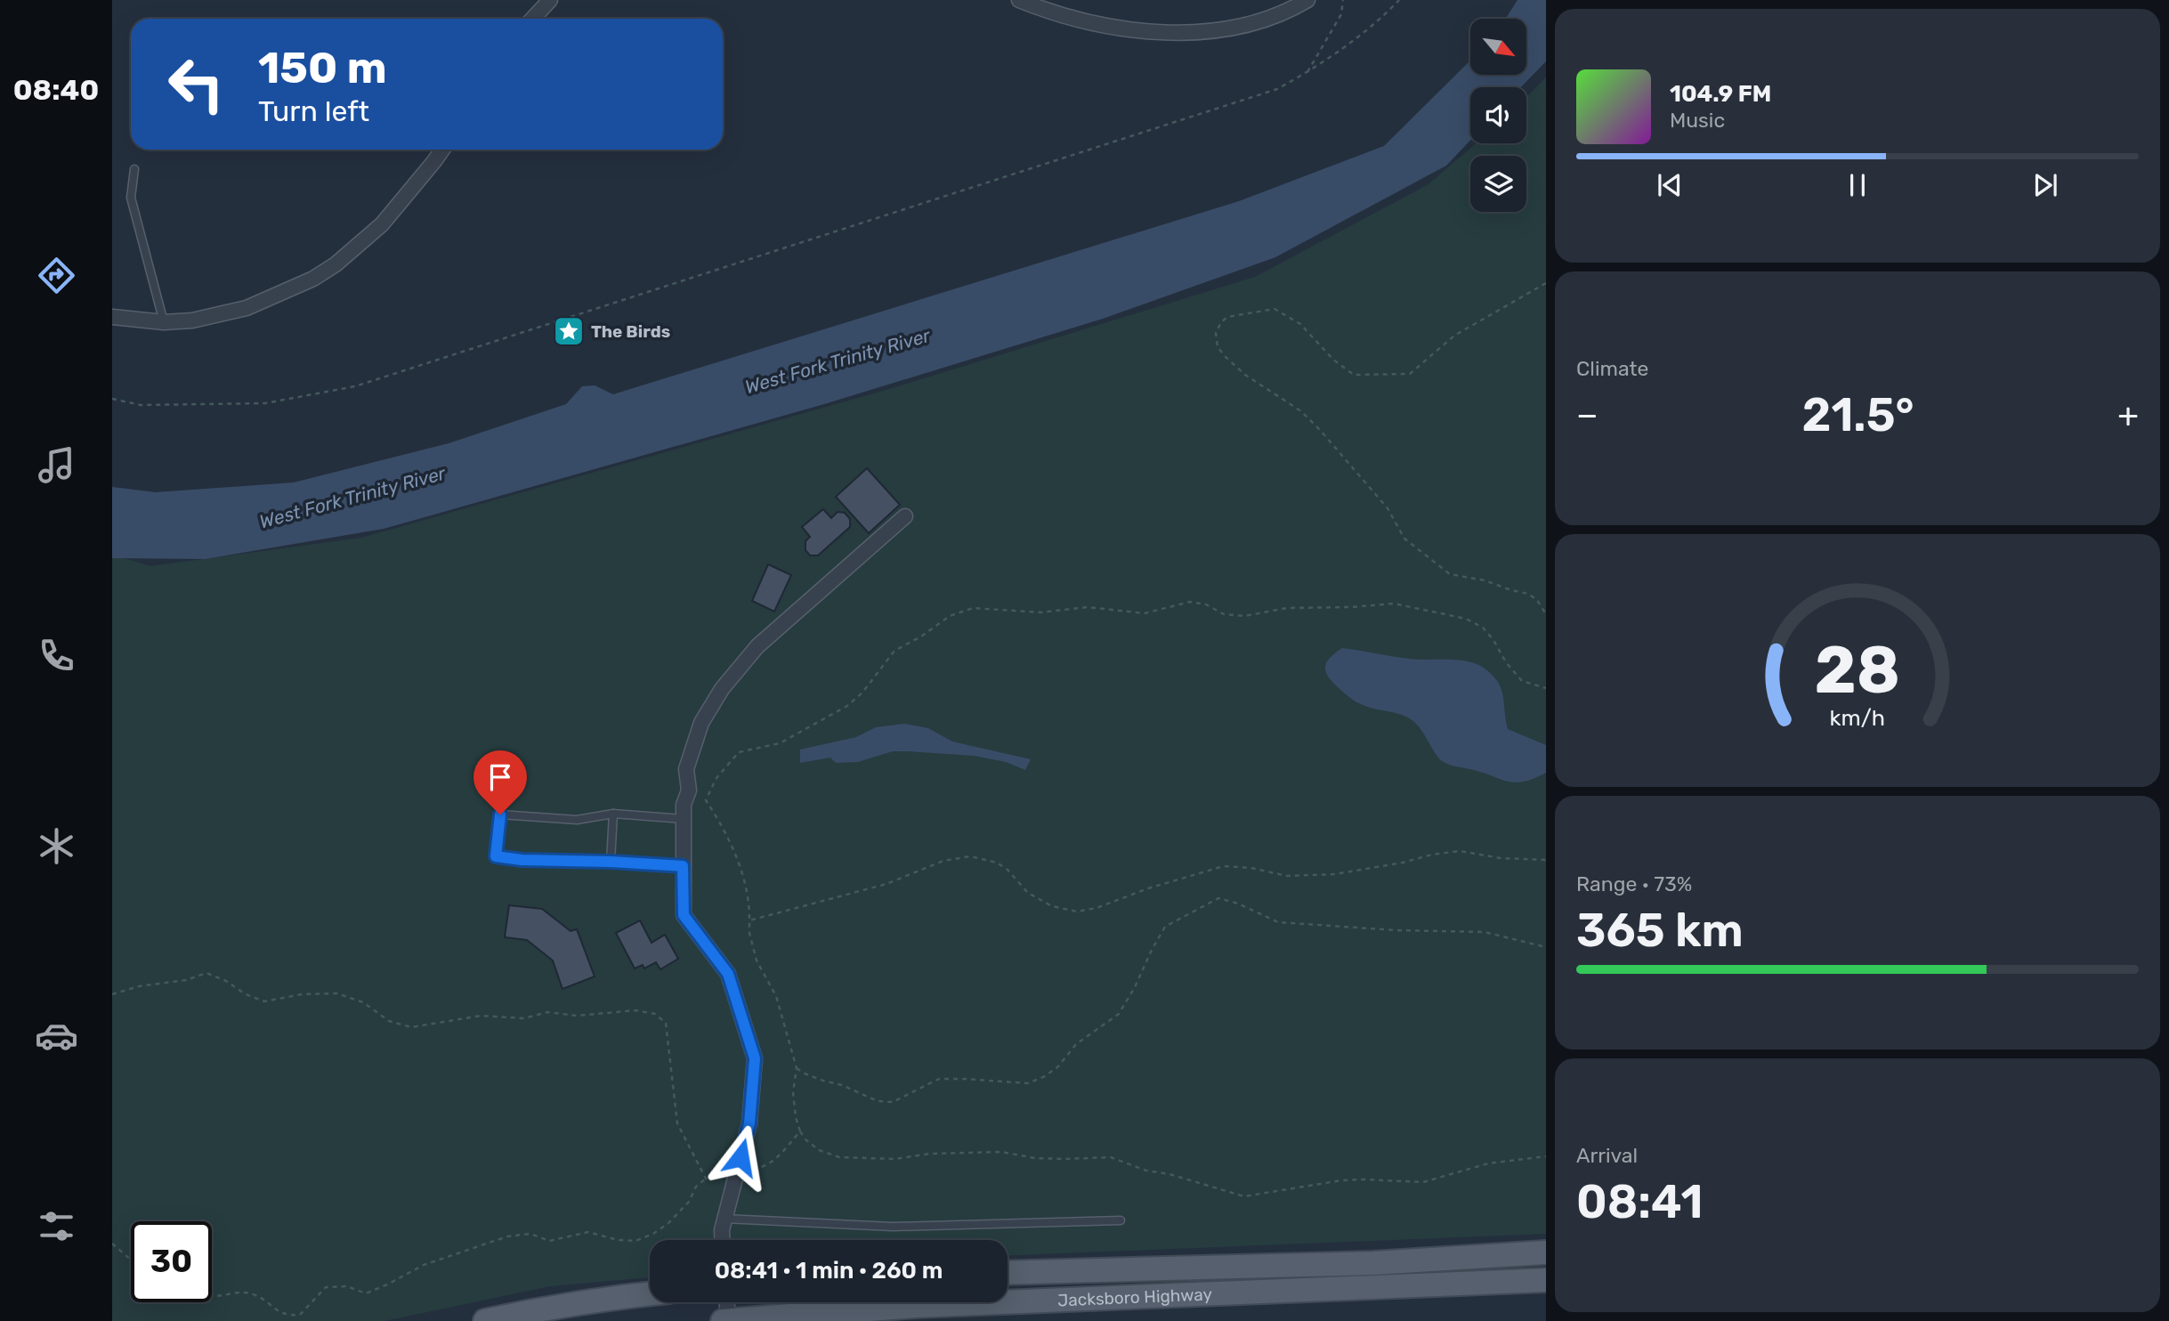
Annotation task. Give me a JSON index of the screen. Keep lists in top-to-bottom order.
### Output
{
  "streets": {
    "main road": ["Jacksboro Highway"]
  },
  "water": ["West Fork Trinity River"],
  "places": {
    "place": ["The Birds"]
  },
  "north": "bottom right",
  "page": {
    "tabs": "08:40",
    "turn": ["150 m", "Turn left"],
    "song": ["104.9 FM", "Music"],
    "tile": [
      "Climate",
      ["Range · 73%", "365 km"],
      ["Arrival", "08:41"]
    ],
    "heat": ["−", "21.5°", "+"],
    "limit": "30",
    "trip": "08:41 · 1 min · 260 m",
    "gauge": ["28", "km/h"]
  }
}
